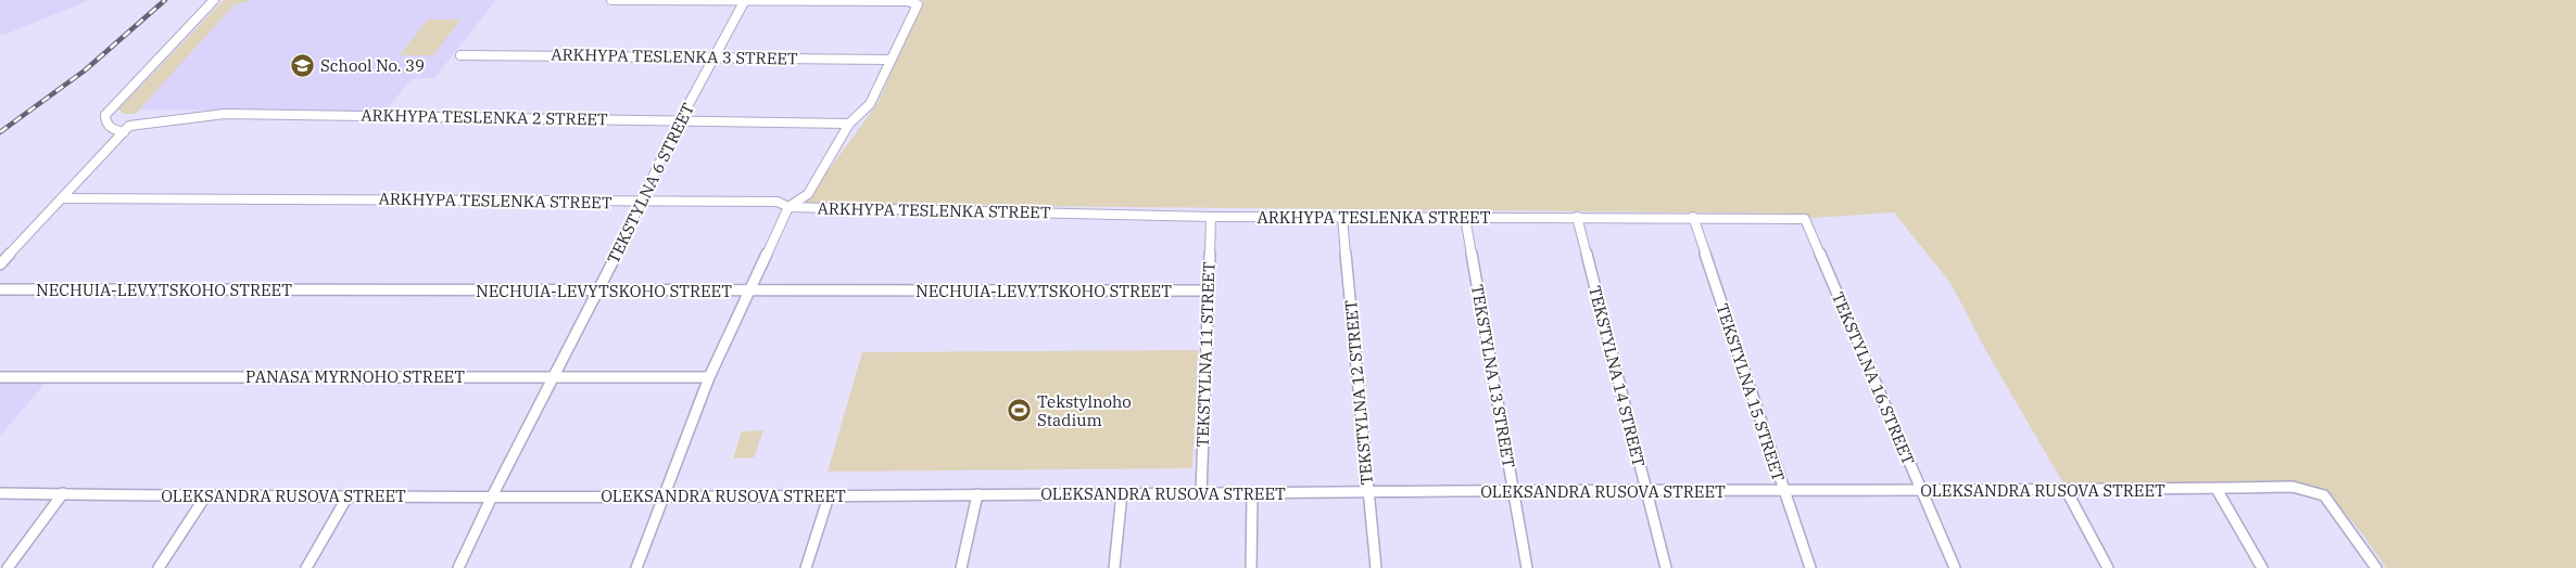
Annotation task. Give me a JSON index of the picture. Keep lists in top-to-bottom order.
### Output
{
  "streets": {
    "street": [
      "ARKHYPA TESLENKA 3 STREET",
      "ARKHYPA TESLENKA 2 STREET",
      "TEKSTYLNA 6 STREET",
      "ARKHYPA TESLENKA STREET",
      "NECHUIA-LEVYTSKOHO STREET",
      "TEKSTYLNA 11 STREET",
      "PANASA MYRNOHO STREET",
      "TEKSTYLNA 13 STREET",
      "TEKSTYLNA 14 STREET",
      "TEKSTYLNA 16 STREET",
      "TEKSTYLNA 12 STREET",
      "TEKSTYLNA 15 STREET",
      "OLEKSANDRA RUSOVA STREET"
    ]
  },
  "crossings": [
    ["ARKHYPA TESLENKA 3 STREET", "TEKSTYLNA 6 STREET"],
    ["ARKHYPA TESLENKA 2 STREET", "TEKSTYLNA 6 STREET"],
    ["TEKSTYLNA 6 STREET", "ARKHYPA TESLENKA STREET"],
    ["TEKSTYLNA 6 STREET", "NECHUIA-LEVYTSKOHO STREET"],
    ["TEKSTYLNA 6 STREET", "PANASA MYRNOHO STREET"],
    ["TEKSTYLNA 6 STREET", "OLEKSANDRA RUSOVA STREET"],
    ["ARKHYPA TESLENKA STREET", "TEKSTYLNA 11 STREET"],
    ["ARKHYPA TESLENKA STREET", "TEKSTYLNA 13 STREET"],
    ["ARKHYPA TESLENKA STREET", "TEKSTYLNA 14 STREET"],
    ["ARKHYPA TESLENKA STREET", "TEKSTYLNA 16 STREET"],
    ["ARKHYPA TESLENKA STREET", "TEKSTYLNA 12 STREET"],
    ["ARKHYPA TESLENKA STREET", "TEKSTYLNA 15 STREET"],
    ["NECHUIA-LEVYTSKOHO STREET", "TEKSTYLNA 11 STREET"],
    ["TEKSTYLNA 11 STREET", "OLEKSANDRA RUSOVA STREET"],
    ["TEKSTYLNA 13 STREET", "OLEKSANDRA RUSOVA STREET"],
    ["TEKSTYLNA 14 STREET", "OLEKSANDRA RUSOVA STREET"],
    ["TEKSTYLNA 16 STREET", "OLEKSANDRA RUSOVA STREET"],
    ["TEKSTYLNA 12 STREET", "OLEKSANDRA RUSOVA STREET"],
    ["TEKSTYLNA 15 STREET", "OLEKSANDRA RUSOVA STREET"]
  ],
  "places": {
    "school or university": ["School No. 39"],
    "sports": ["Tekstylnoho Stadium"]
  }
}
